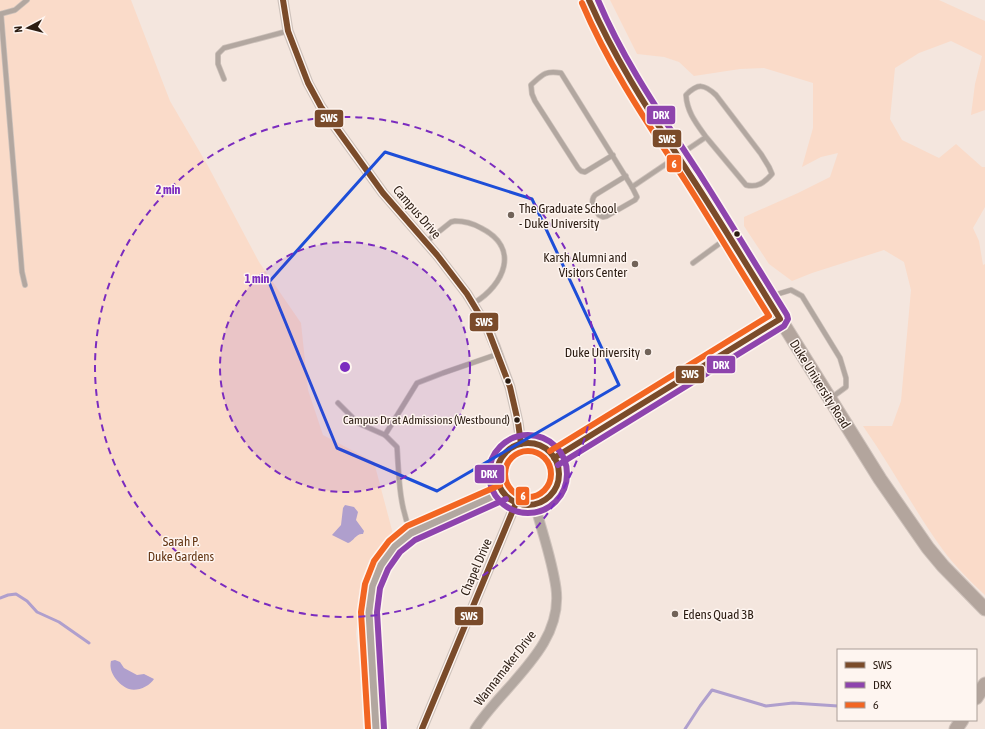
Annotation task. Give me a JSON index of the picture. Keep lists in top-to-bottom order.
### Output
{
  "streets": {
    "main road": ["Duke University Road"],
    "street": ["Campus Drive", "Chapel Drive", "Wannamaker Drive"]
  },
  "crossings": [
    ["Campus Drive", "Chapel Drive"],
    ["Campus Drive", "Wannamaker Drive"],
    ["Chapel Drive", "Wannamaker Drive"]
  ],
  "parks": ["Sarah P. Duke Gardens"],
  "places": [
    "The Graduate School - Duke University",
    "Karsh Alumni and Visitors Center",
    "Duke University",
    "Campus Dr at Admissions (Westbound)",
    "Edens Quad 3B"
  ],
  "lines": ["transit line SWS", "transit line DRX", "transit line 6"],
  "legend": ["SWS", "DRX", "6"],
  "north": "left",
  "rings": ["2 min", "1 min"]
}
